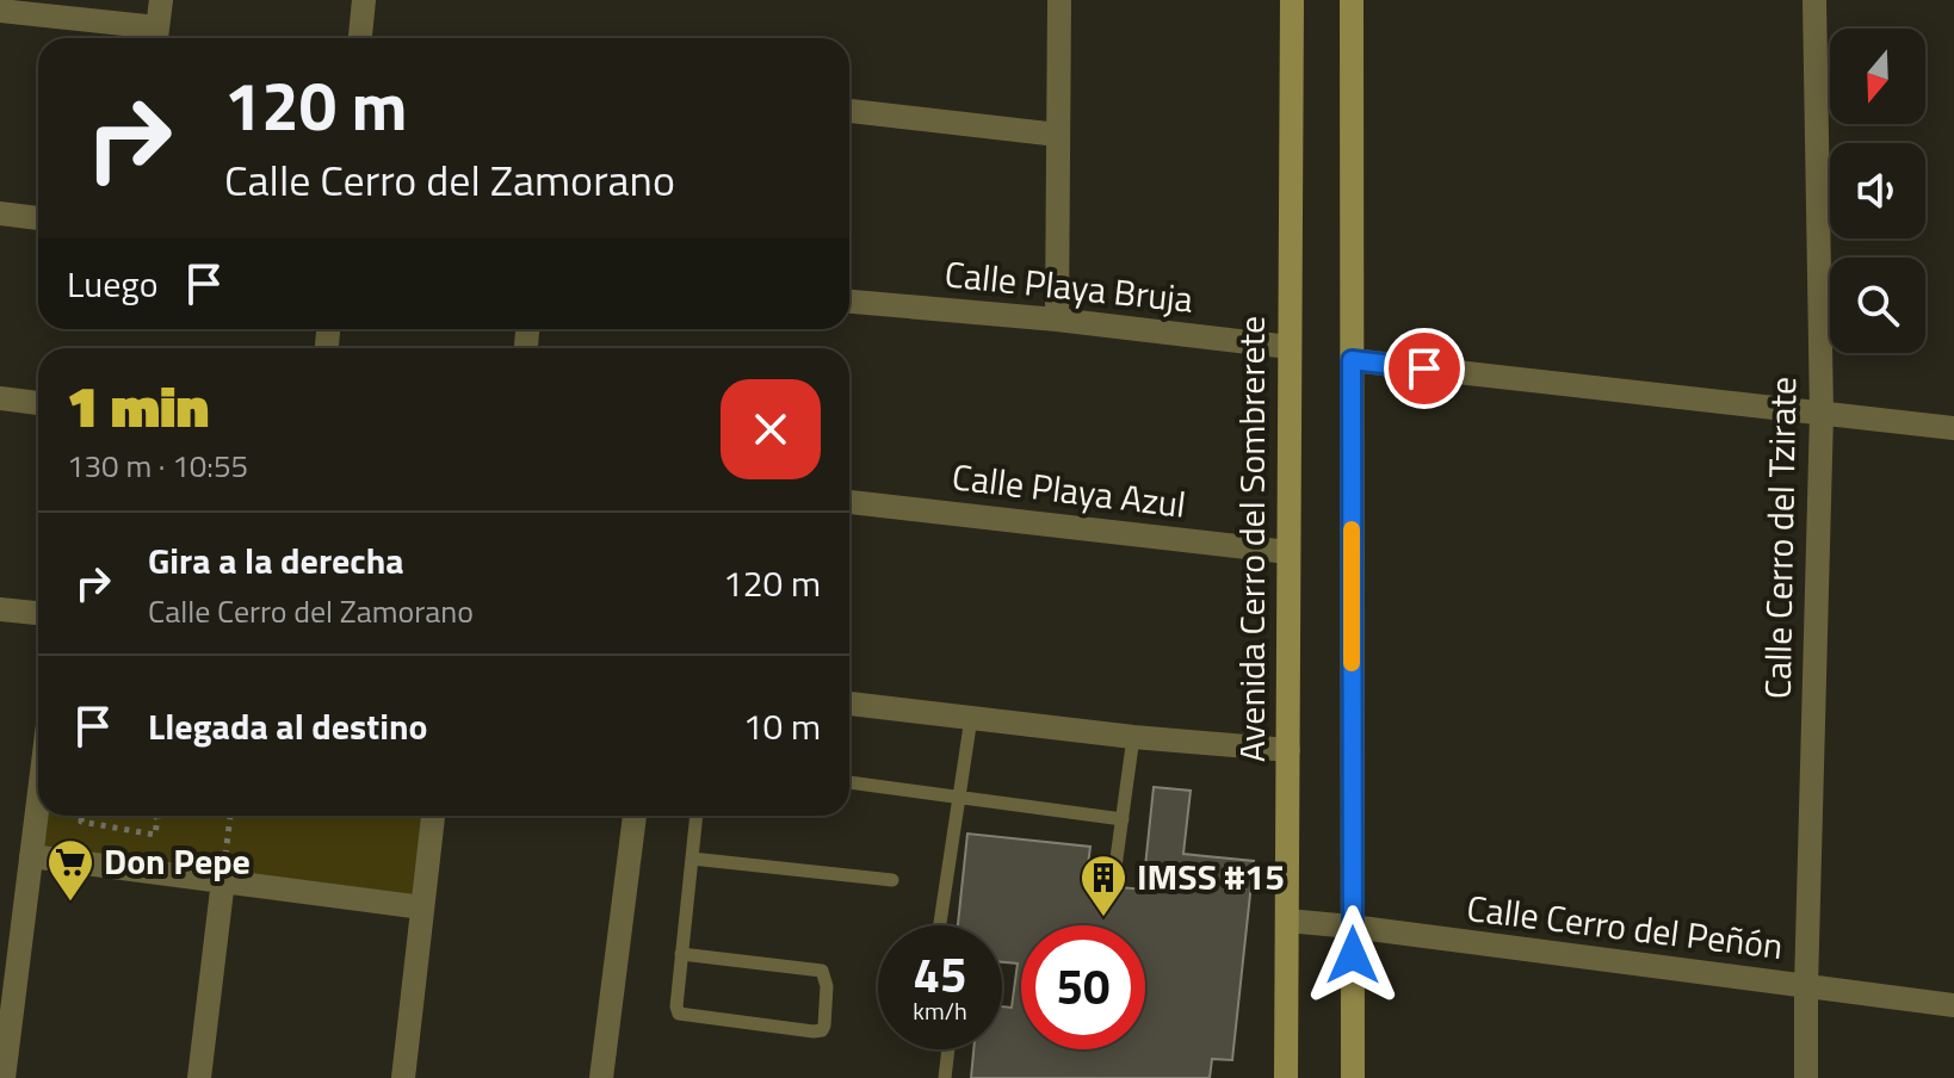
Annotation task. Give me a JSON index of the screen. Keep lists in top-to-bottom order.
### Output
{
  "streets": {
    "main road": ["Avenida Cerro del Sombrerete"],
    "street": [
      "Calle Playa Bruja",
      "Calle Playa Azul",
      "Calle Cerro del Tzirate",
      "Calle Cerro del Peñón"
    ]
  },
  "crossings": [
    ["Calle Playa Bruja", "Avenida Cerro del Sombrerete"],
    ["Calle Playa Azul", "Avenida Cerro del Sombrerete"],
    ["Calle Cerro del Tzirate", "Calle Cerro del Peñón"],
    ["Avenida Cerro del Sombrerete", "Calle Cerro del Peñón"]
  ],
  "places": {
    "supermarket": ["Don Pepe"],
    "building": ["IMSS #15"]
  },
  "north": "bottom",
  "page": {
    "turn": ["120 m", "Calle Cerro del Zamorano"],
    "then": "Luego",
    "heading": ["1 min", "130 m · 10:55"],
    "list": [
      {
        "name": "Gira a la derecha",
        "note": "Calle Cerro del Zamorano",
        "value": "120 m"
      },
      {
        "name": "Llegada al destino",
        "value": "10 m"
      }
    ],
    "speed": "45 km/h",
    "limit": "50"
  }
}
